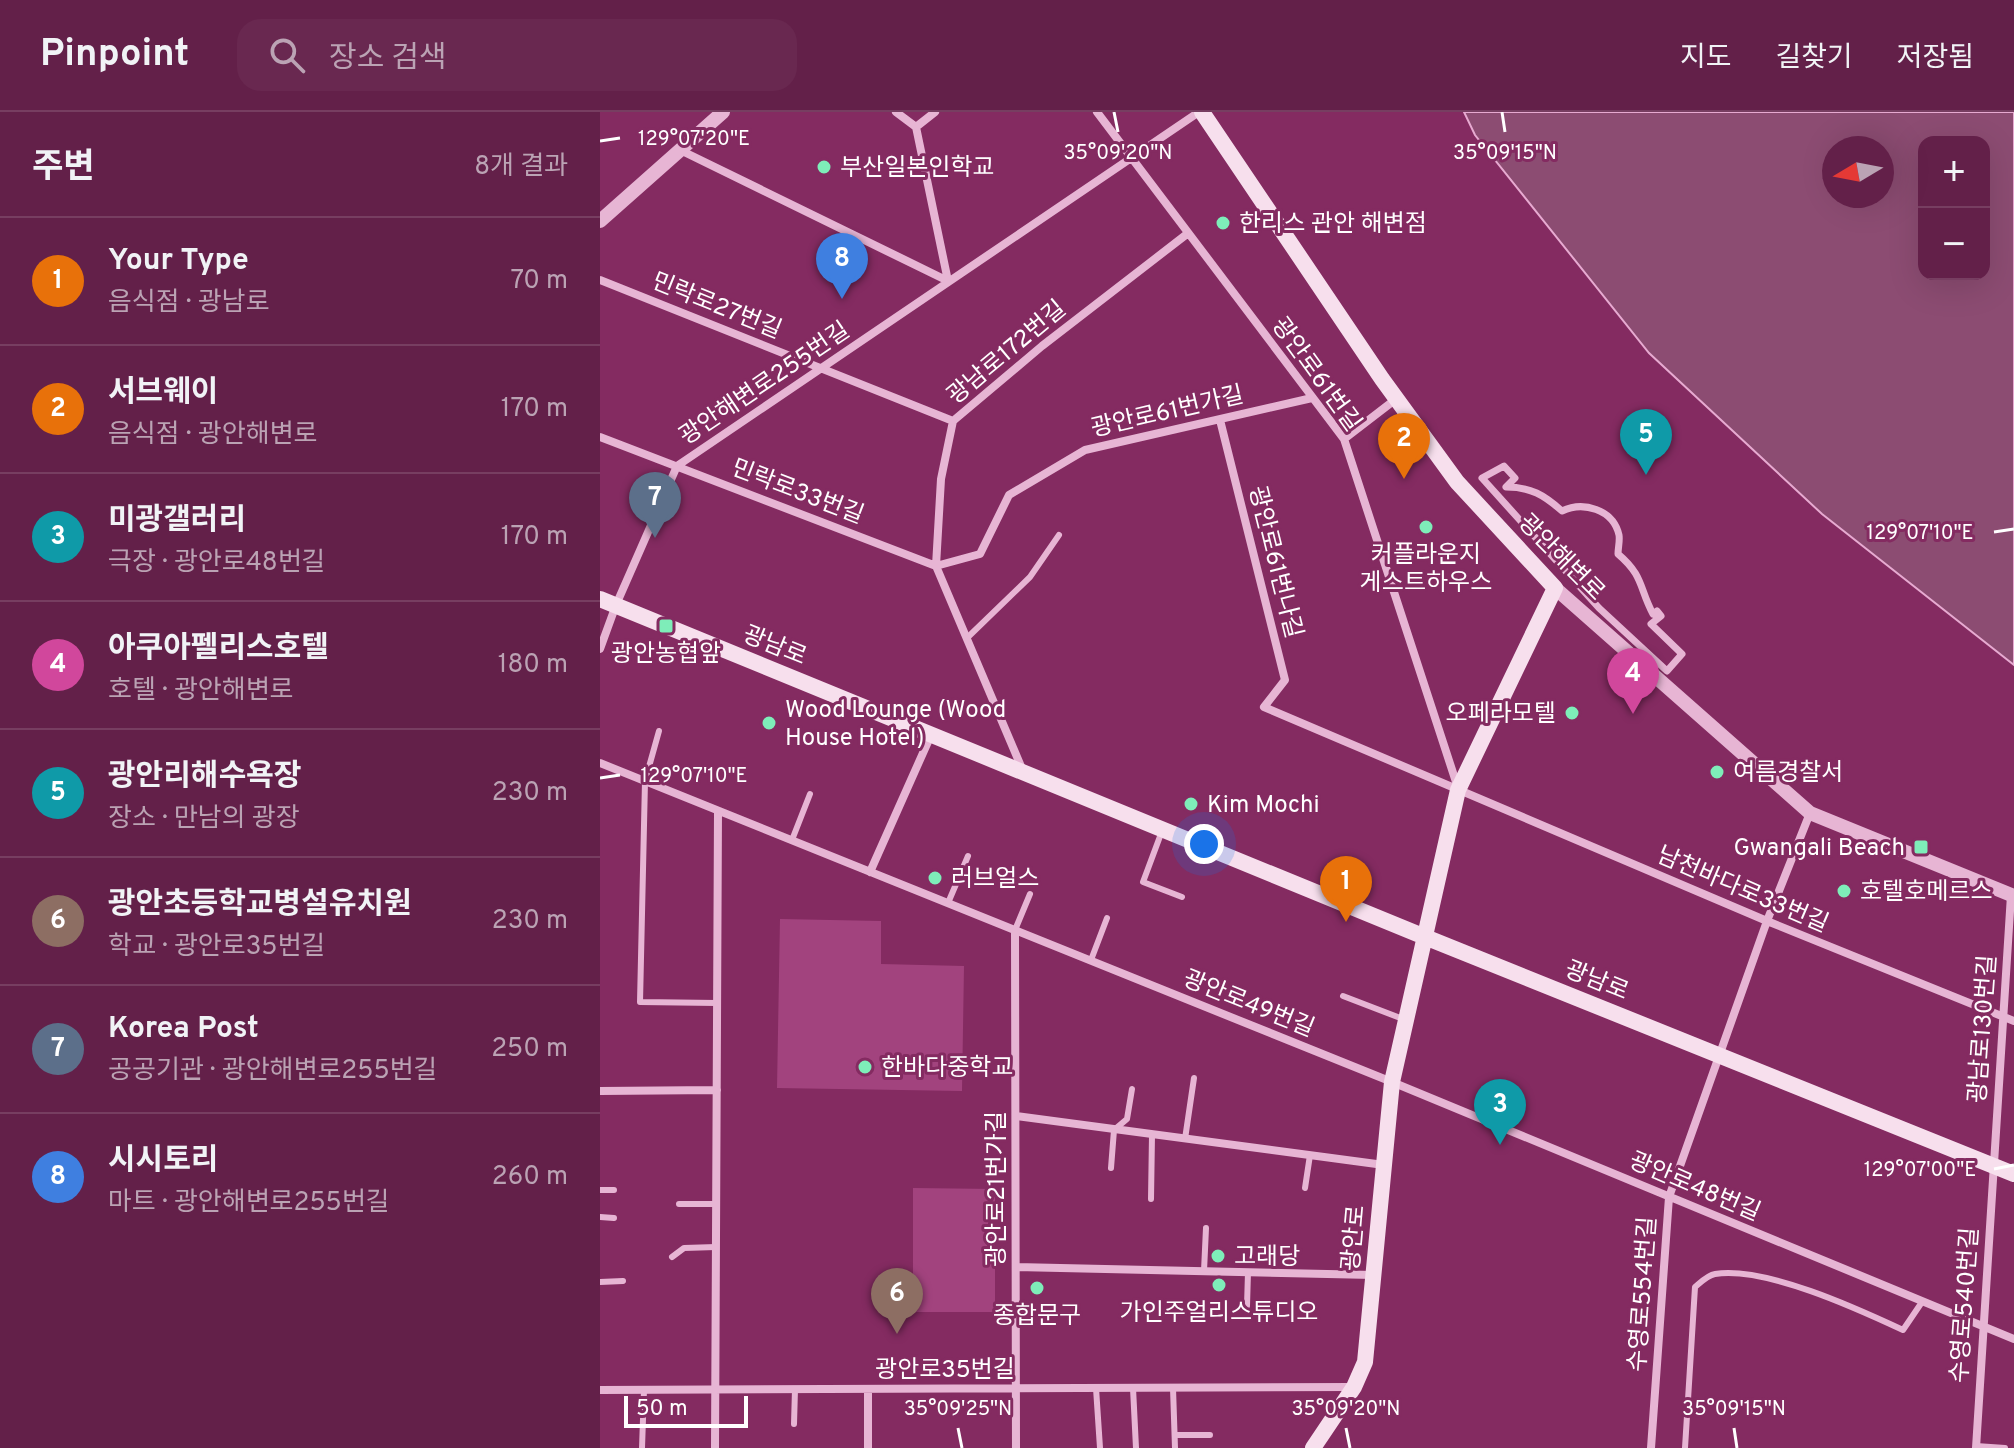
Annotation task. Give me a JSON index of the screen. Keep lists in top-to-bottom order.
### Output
{
  "streets": {
    "main road": ["광안해변로", "광남로", "광안로"],
    "street": [
      "민락로27번길",
      "광남로172번길",
      "광안로61번길",
      "광안해변로255번길",
      "광안로61번가길",
      "민락로33번길",
      "광안로61번나길",
      "남천바다로33번길",
      "광안로49번길",
      "광남로130번길",
      "광안로48번길",
      "광안로21번가길",
      "수영로554번길",
      "수영로540번길",
      "광안로35번길"
    ]
  },
  "crossings": [
    ["민락로27번길", "광남로172번길"],
    ["민락로27번길", "광안해변로255번길"],
    ["광남로172번길", "광안로61번길"],
    ["광남로172번길", "광안로61번가길"],
    ["광남로172번길", "민락로33번길"],
    ["광남로172번길", "광남로"],
    ["광안로61번길", "광안해변로255번길"],
    ["광안로61번길", "광안로61번가길"],
    ["광안로61번길", "광안로61번나길"],
    ["광안로61번길", "남천바다로33번길"],
    ["광안로61번길", "광안로"],
    ["광안해변로255번길", "민락로33번길"],
    ["광안해변로255번길", "광안해변로"],
    ["광안해변로255번길", "광남로"],
    ["광안로61번가길", "민락로33번길"],
    ["광안로61번가길", "광안로61번나길"],
    ["광안해변로", "광남로130번길"],
    ["광안해변로", "광안로"],
    ["광안해변로", "수영로554번길"],
    ["광안로61번나길", "남천바다로33번길"],
    ["광안로61번나길", "광안로"],
    ["광남로", "광남로130번길"],
    ["광남로", "광안로"],
    ["광남로", "수영로554번길"],
    ["광남로", "수영로540번길"],
    ["남천바다로33번길", "광남로130번길"],
    ["남천바다로33번길", "광안로"],
    ["남천바다로33번길", "수영로554번길"],
    ["광안로49번길", "광안로48번길"],
    ["광안로49번길", "광안로21번가길"],
    ["광안로49번길", "광안로"],
    ["광남로130번길", "수영로540번길"],
    ["광안로48번길", "광안로"],
    ["광안로48번길", "수영로554번길"],
    ["광안로48번길", "수영로540번길"],
    ["광안로21번가길", "광안로35번길"],
    ["광안로", "광안로35번길"]
  ],
  "places": {
    "other": [
      "부산일본인학교",
      "한리스 관안 해변점",
      "커플라운지 게스트하우스",
      "오페라모텔",
      "Wood Lounge (Wood House Hotel)",
      "여름경찰서",
      "Kim Mochi",
      "러브얼스",
      "호텔호메르스",
      "한바다중학교",
      "고래당",
      "가인주얼리스튜디오",
      "종합문구"
    ],
    "transit": ["광안농협앞", "Gwangali Beach"]
  },
  "scale_bar": "50 m",
  "north": "left",
  "page": {
    "header": "Pinpoint",
    "search": "장소 검색",
    "nav": ["지도", "길찾기", "저장됨"],
    "heading": ["주변", "8개 결과"],
    "map_buttons": ["+", "−"],
    "list": [
      {
        "mark": "1",
        "name": "Your Type",
        "note": "음식점 · 광남로",
        "value": "70 m"
      },
      {
        "mark": "2",
        "name": "서브웨이",
        "note": "음식점 · 광안해변로",
        "value": "170 m"
      },
      {
        "mark": "3",
        "name": "미광갤러리",
        "note": "극장 · 광안로48번길",
        "value": "170 m"
      },
      {
        "mark": "4",
        "name": "아쿠아펠리스호텔",
        "note": "호텔 · 광안해변로",
        "value": "180 m"
      },
      {
        "mark": "5",
        "name": "광안리해수욕장",
        "note": "장소 · 만남의 광장",
        "value": "230 m"
      },
      {
        "mark": "6",
        "name": "광안초등학교병설유치원",
        "note": "학교 · 광안로35번길",
        "value": "230 m"
      },
      {
        "mark": "7",
        "name": "Korea Post",
        "note": "공공기관 · 광안해변로255번길",
        "value": "250 m"
      },
      {
        "mark": "8",
        "name": "시시토리",
        "note": "마트 · 광안해변로255번길",
        "value": "260 m"
      }
    ],
    "pins": [
      "8",
      "5",
      "2",
      "7",
      "4",
      "1",
      "3",
      "6"
    ],
    "scale": "50 m"
  },
  "coordinates": [
    "129°07'20\"E",
    "35°09'20\"N",
    "35°09'15\"N",
    "129°07'10\"E",
    "129°07'00\"E",
    "35°09'25\"N"
  ]
}
